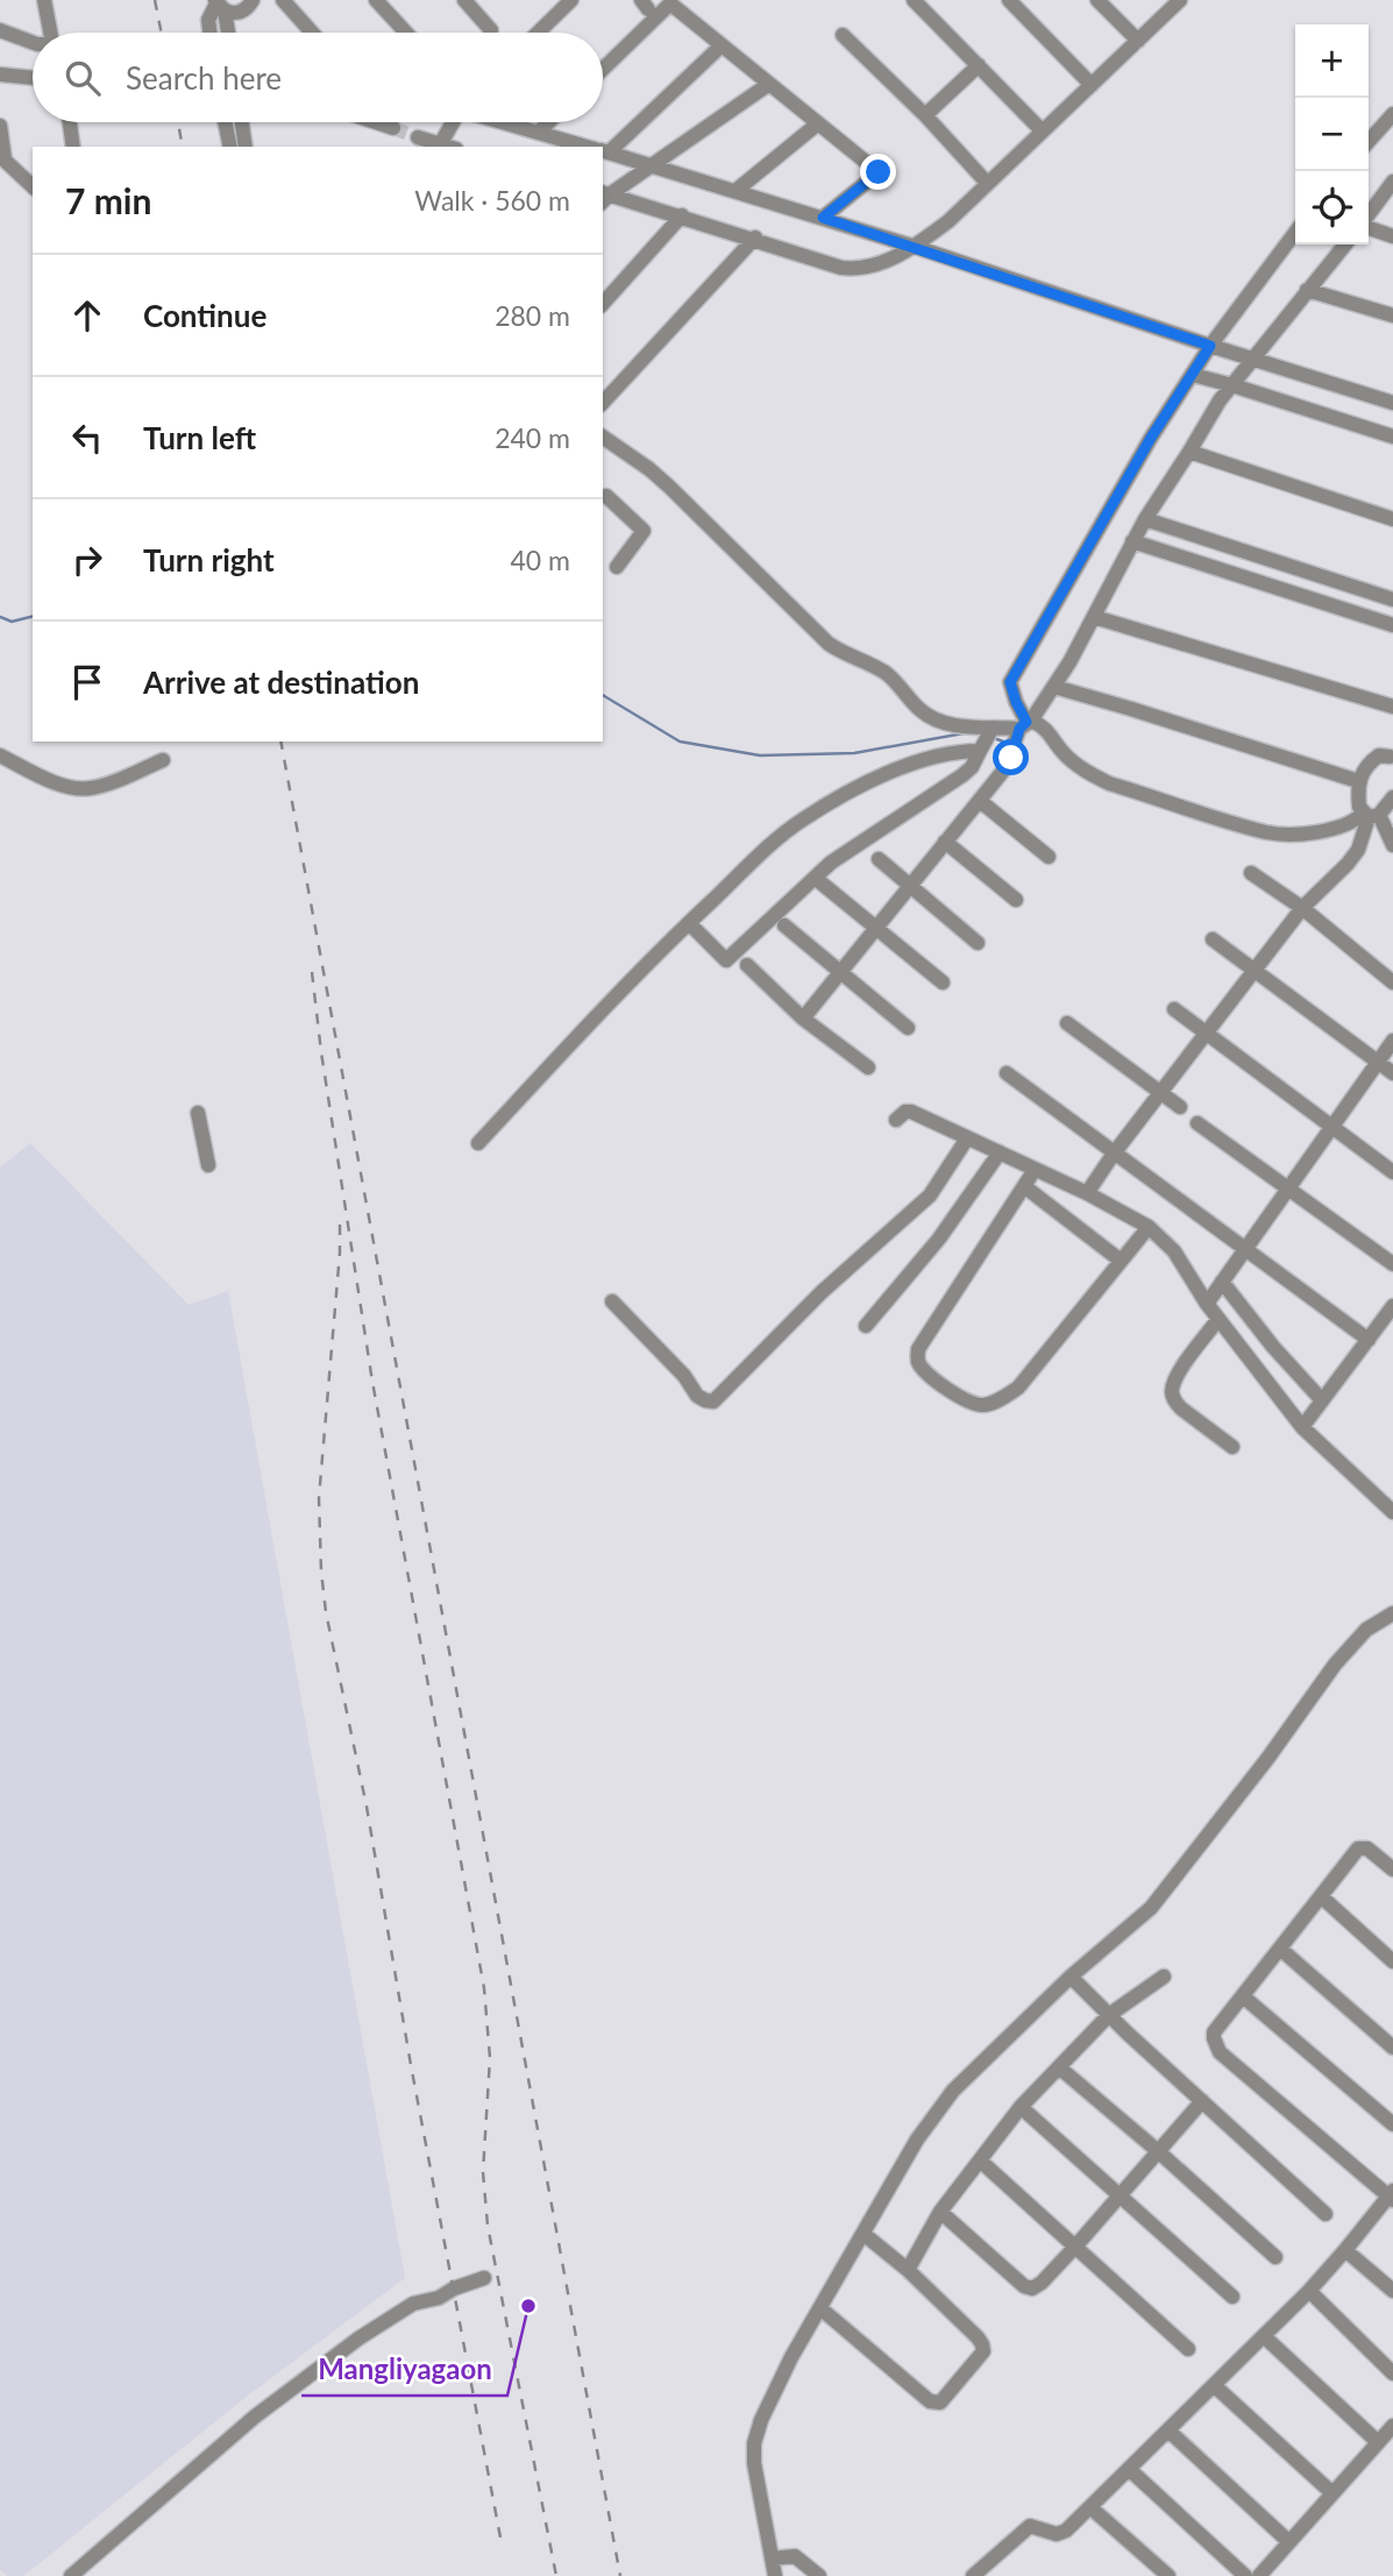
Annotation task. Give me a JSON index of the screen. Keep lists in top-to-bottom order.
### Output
{
  "places": ["Mangliyagaon"],
  "page": {
    "map_buttons": ["+", "−"],
    "search": "Search here",
    "heading": ["7 min", "Walk · 560 m"],
    "list": [
      ["Continue", "280 m"],
      ["Turn left", "240 m"],
      ["Turn right", "40 m"],
      "Arrive at destination"
    ]
  }
}
